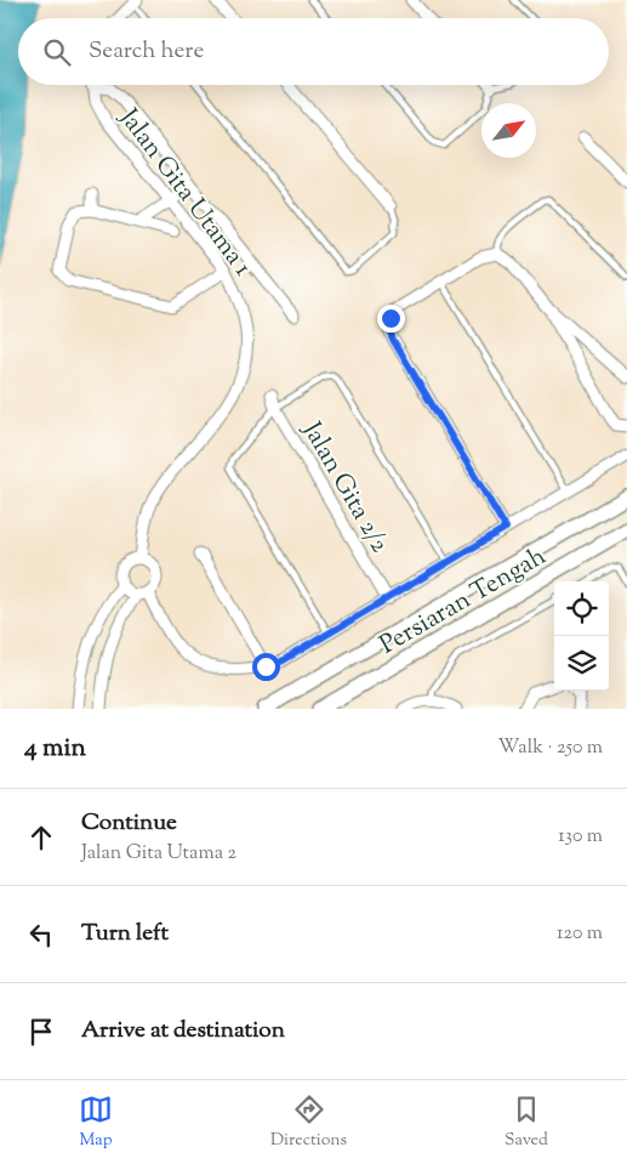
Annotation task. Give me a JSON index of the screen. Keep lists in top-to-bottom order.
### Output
{
  "streets": {
    "street": ["Jalan Gita Utama 1", "Jalan Gita 2/2", "Persiaran Tengah"]
  },
  "north": "top right",
  "page": {
    "search": "Search here",
    "heading": ["4 min", "Walk · 250 m"],
    "list": [
      ["Continue", "Jalan Gita Utama 2", "130 m"],
      ["Turn left", "120 m"],
      "Arrive at destination"
    ],
    "nav": ["Map", "Directions", "Saved"]
  }
}
